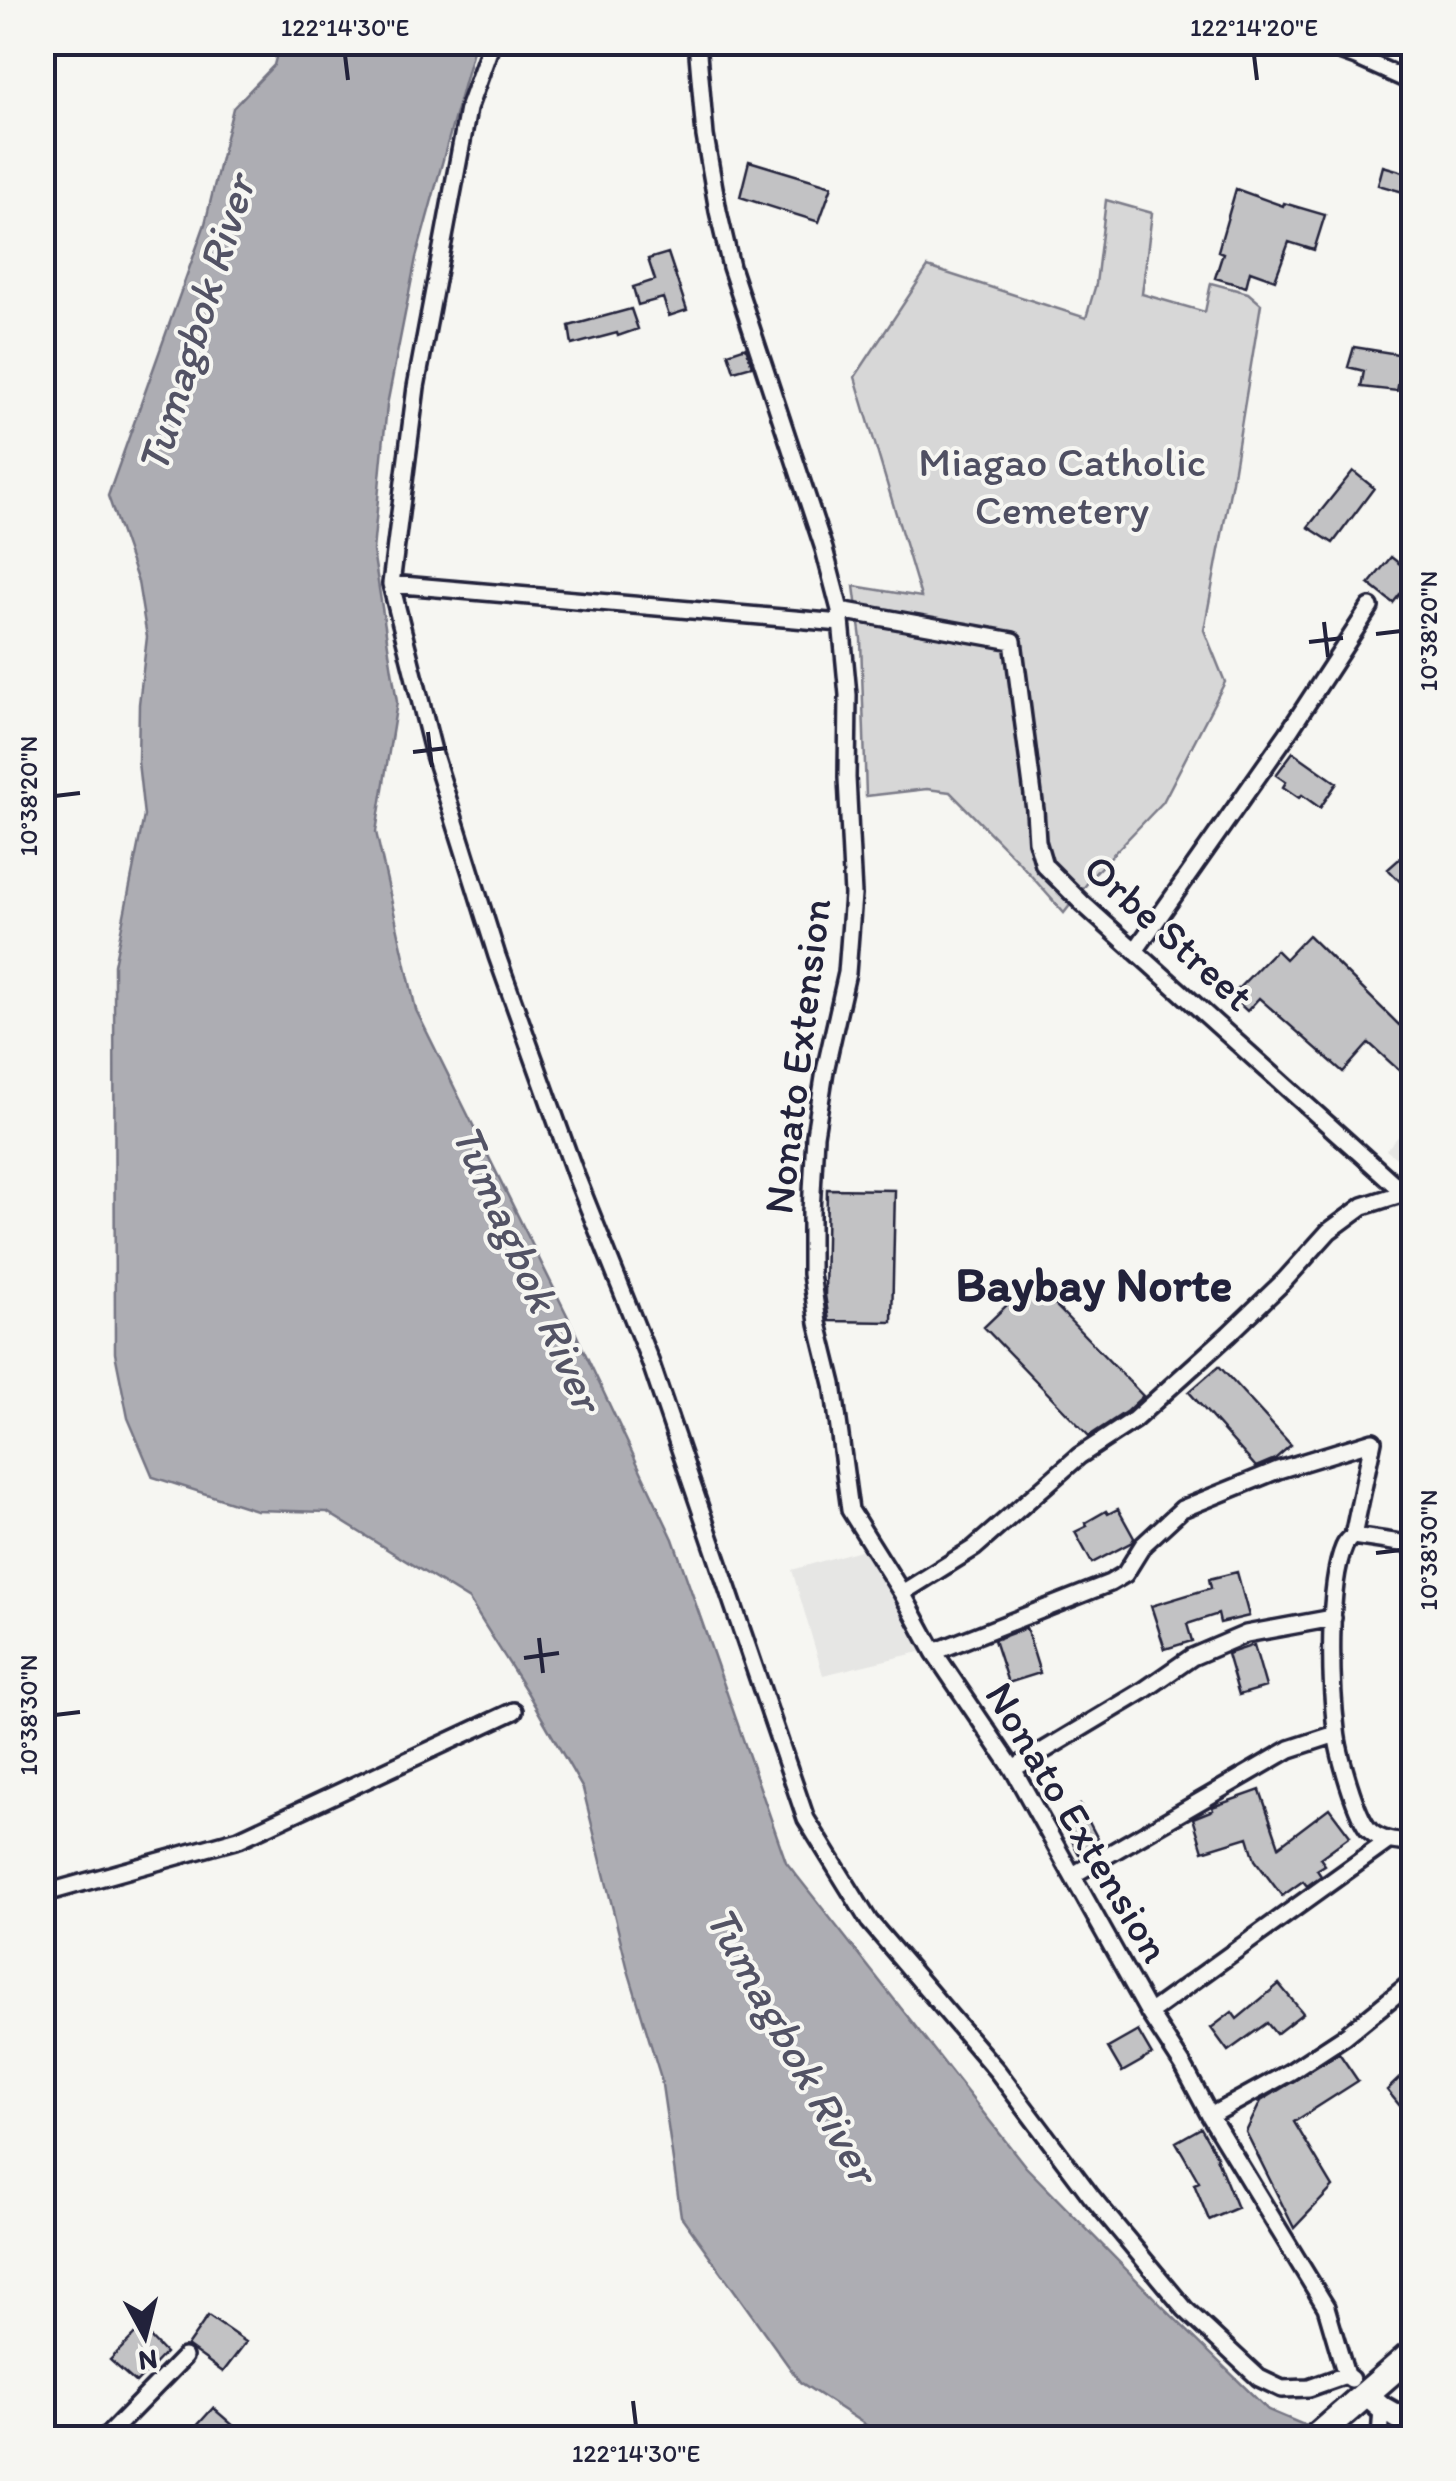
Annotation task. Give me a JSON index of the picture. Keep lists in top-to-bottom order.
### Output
{
  "streets": {
    "street": ["Orbe Street", "Nonato Extension"]
  },
  "crossings": [
    ["Orbe Street", "Nonato Extension"]
  ],
  "districts": ["Baybay Norte"],
  "water": ["Tumagbok River"],
  "parks": ["Miagao Catholic Cemetery"],
  "north": "bottom",
  "coordinates": [
    "122°14'30\"E",
    "122°14'20\"E",
    "10°38'20\"N",
    "10°38'30\"N"
  ]
}
